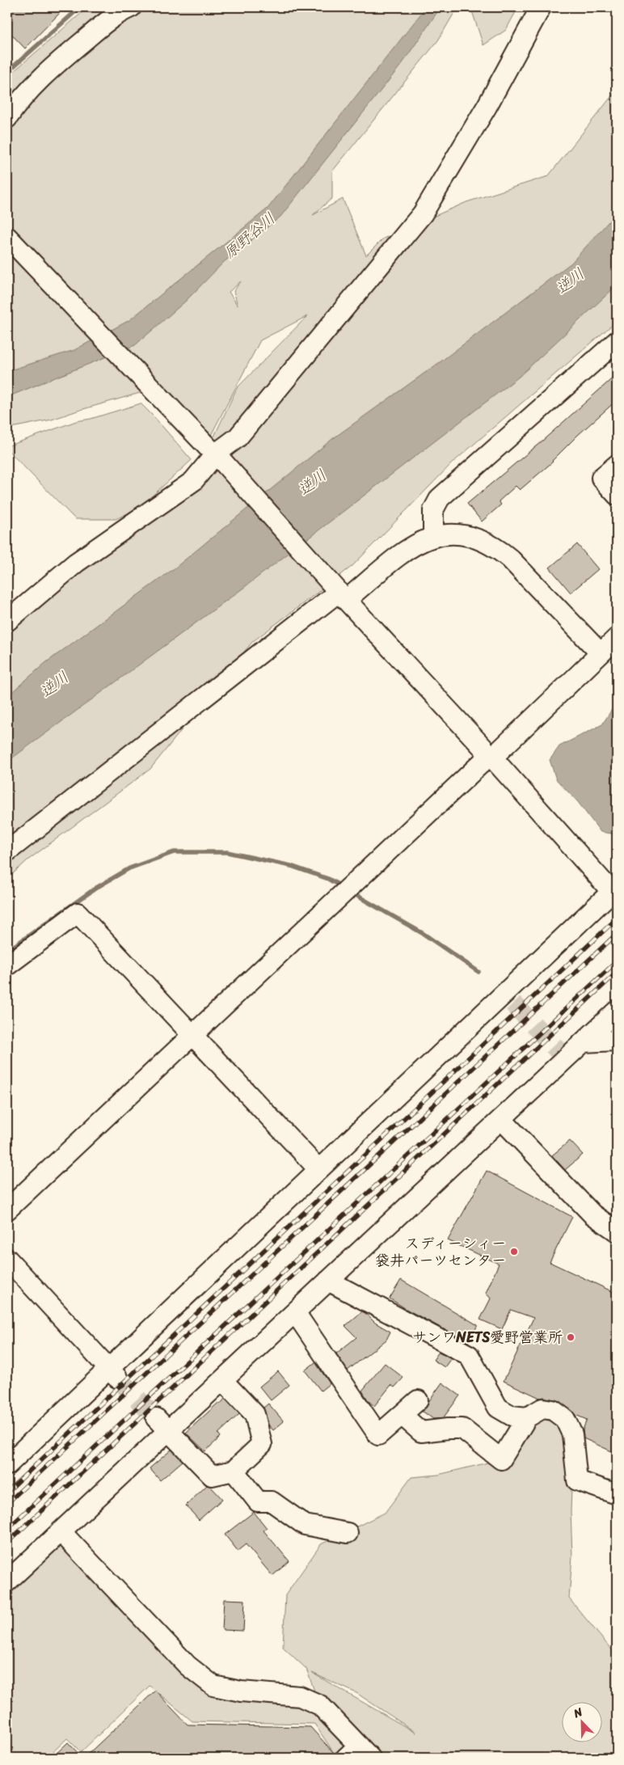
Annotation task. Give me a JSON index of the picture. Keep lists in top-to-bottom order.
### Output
{
  "water": ["原野谷川", "逆川"],
  "places": ["スディーシィー 袋井パーツセンター", "サンワNETS愛野営業所"],
  "north": "top left"
}
